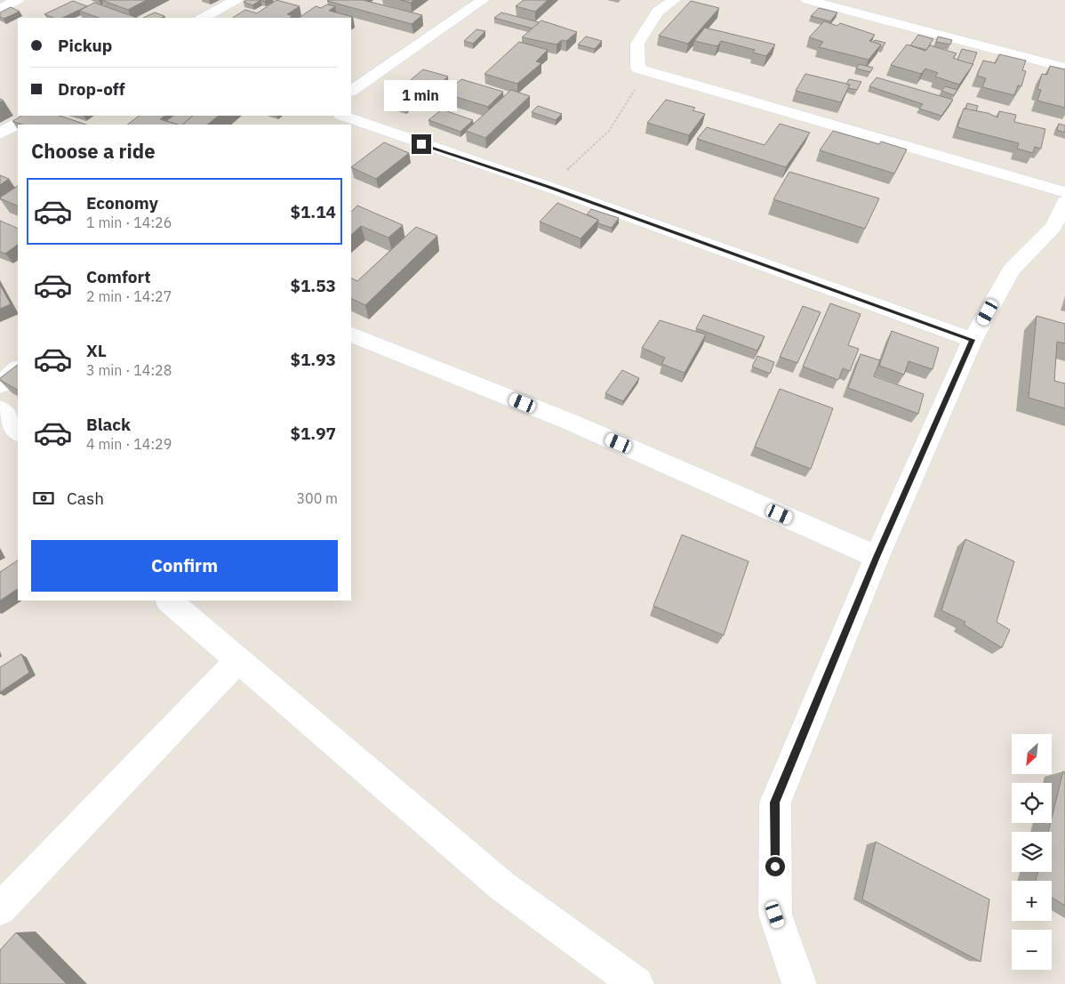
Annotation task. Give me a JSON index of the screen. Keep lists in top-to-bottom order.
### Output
{
  "north": "bottom left",
  "page": {
    "banner": ["Pickup", "Drop-off"],
    "bubble": "1 min",
    "heading": "Choose a ride",
    "list": [
      {
        "name": "Economy",
        "note": "1 min · 14:26",
        "value": "$1.14"
      },
      {
        "name": "Comfort",
        "note": "2 min · 14:27",
        "value": "$1.53"
      },
      {
        "name": "XL",
        "note": "3 min · 14:28",
        "value": "$1.93"
      },
      {
        "name": "Black",
        "note": "4 min · 14:29",
        "value": "$1.97"
      }
    ],
    "pay": ["Cash", "300 m"],
    "buttons": "Confirm",
    "map_buttons": ["+", "−"]
  }
}
